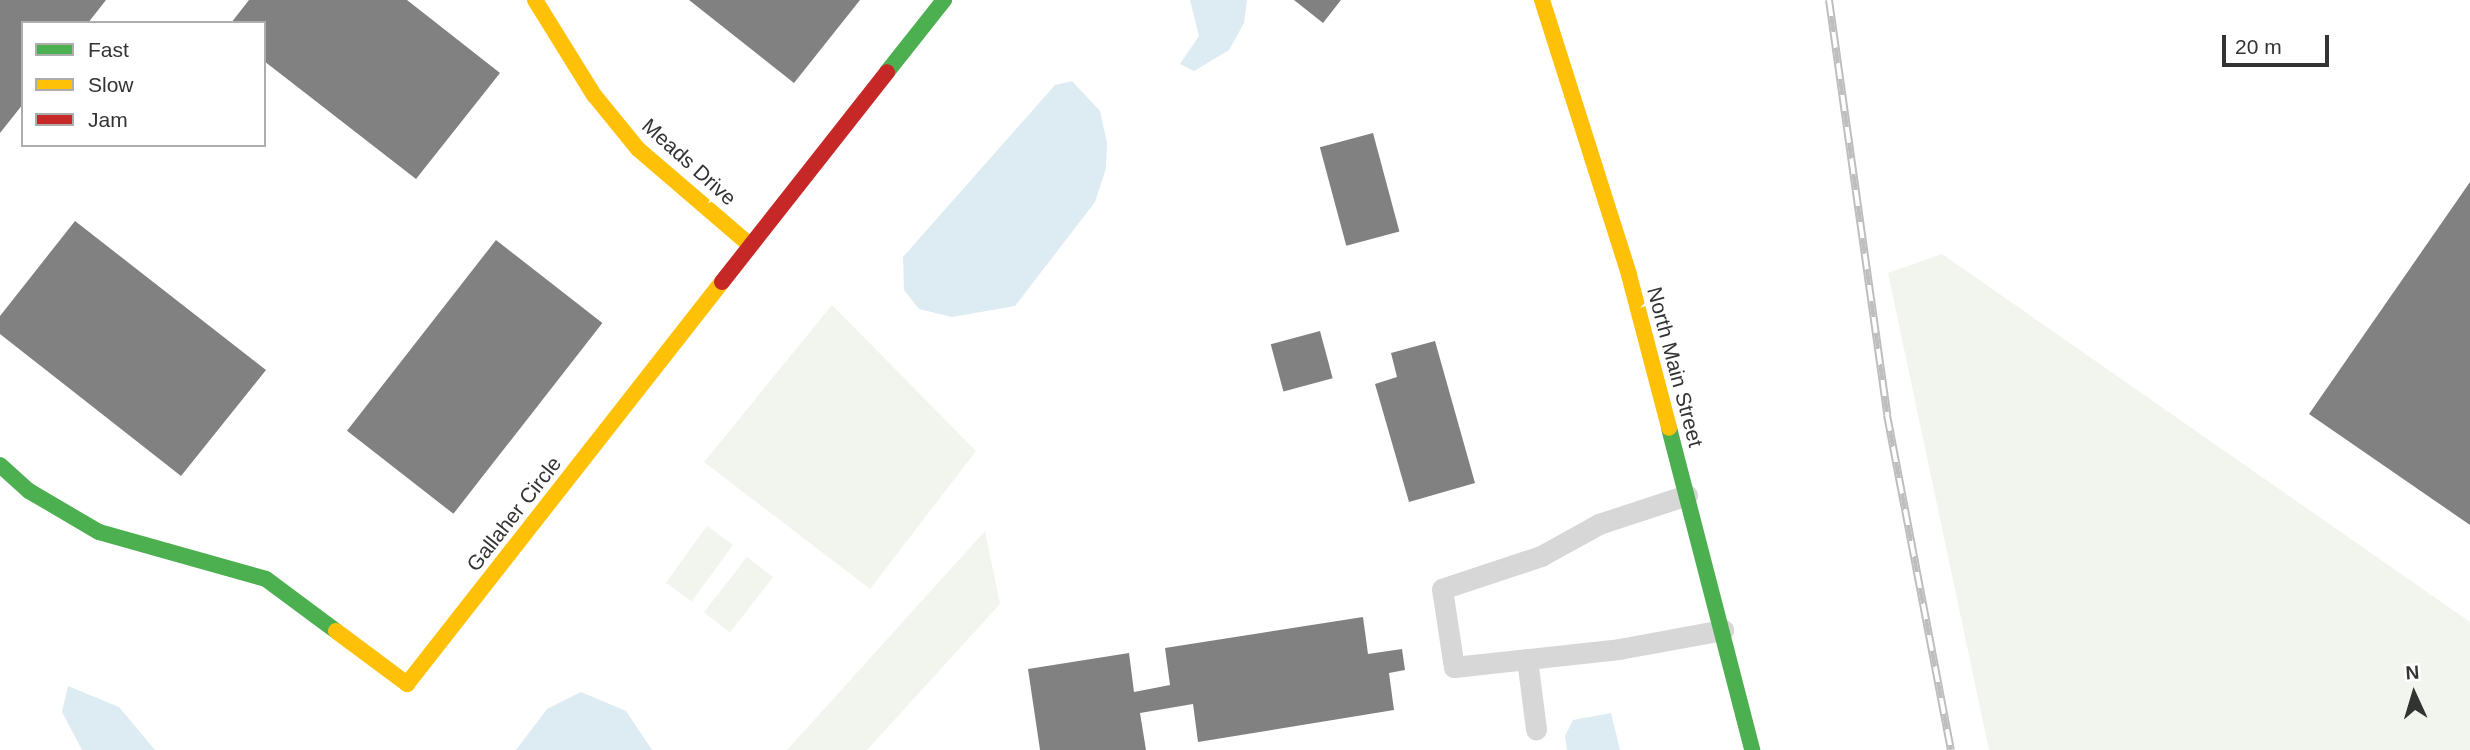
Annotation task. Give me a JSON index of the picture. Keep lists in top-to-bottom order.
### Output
{
  "streets": {
    "street": ["Meads Drive", "North Main Street", "Gallaher Circle"]
  },
  "crossings": [
    ["Meads Drive", "Gallaher Circle"]
  ],
  "legend": ["Fast", "Slow", "Jam"],
  "scale_bar": "20 m",
  "north": "top"
}
